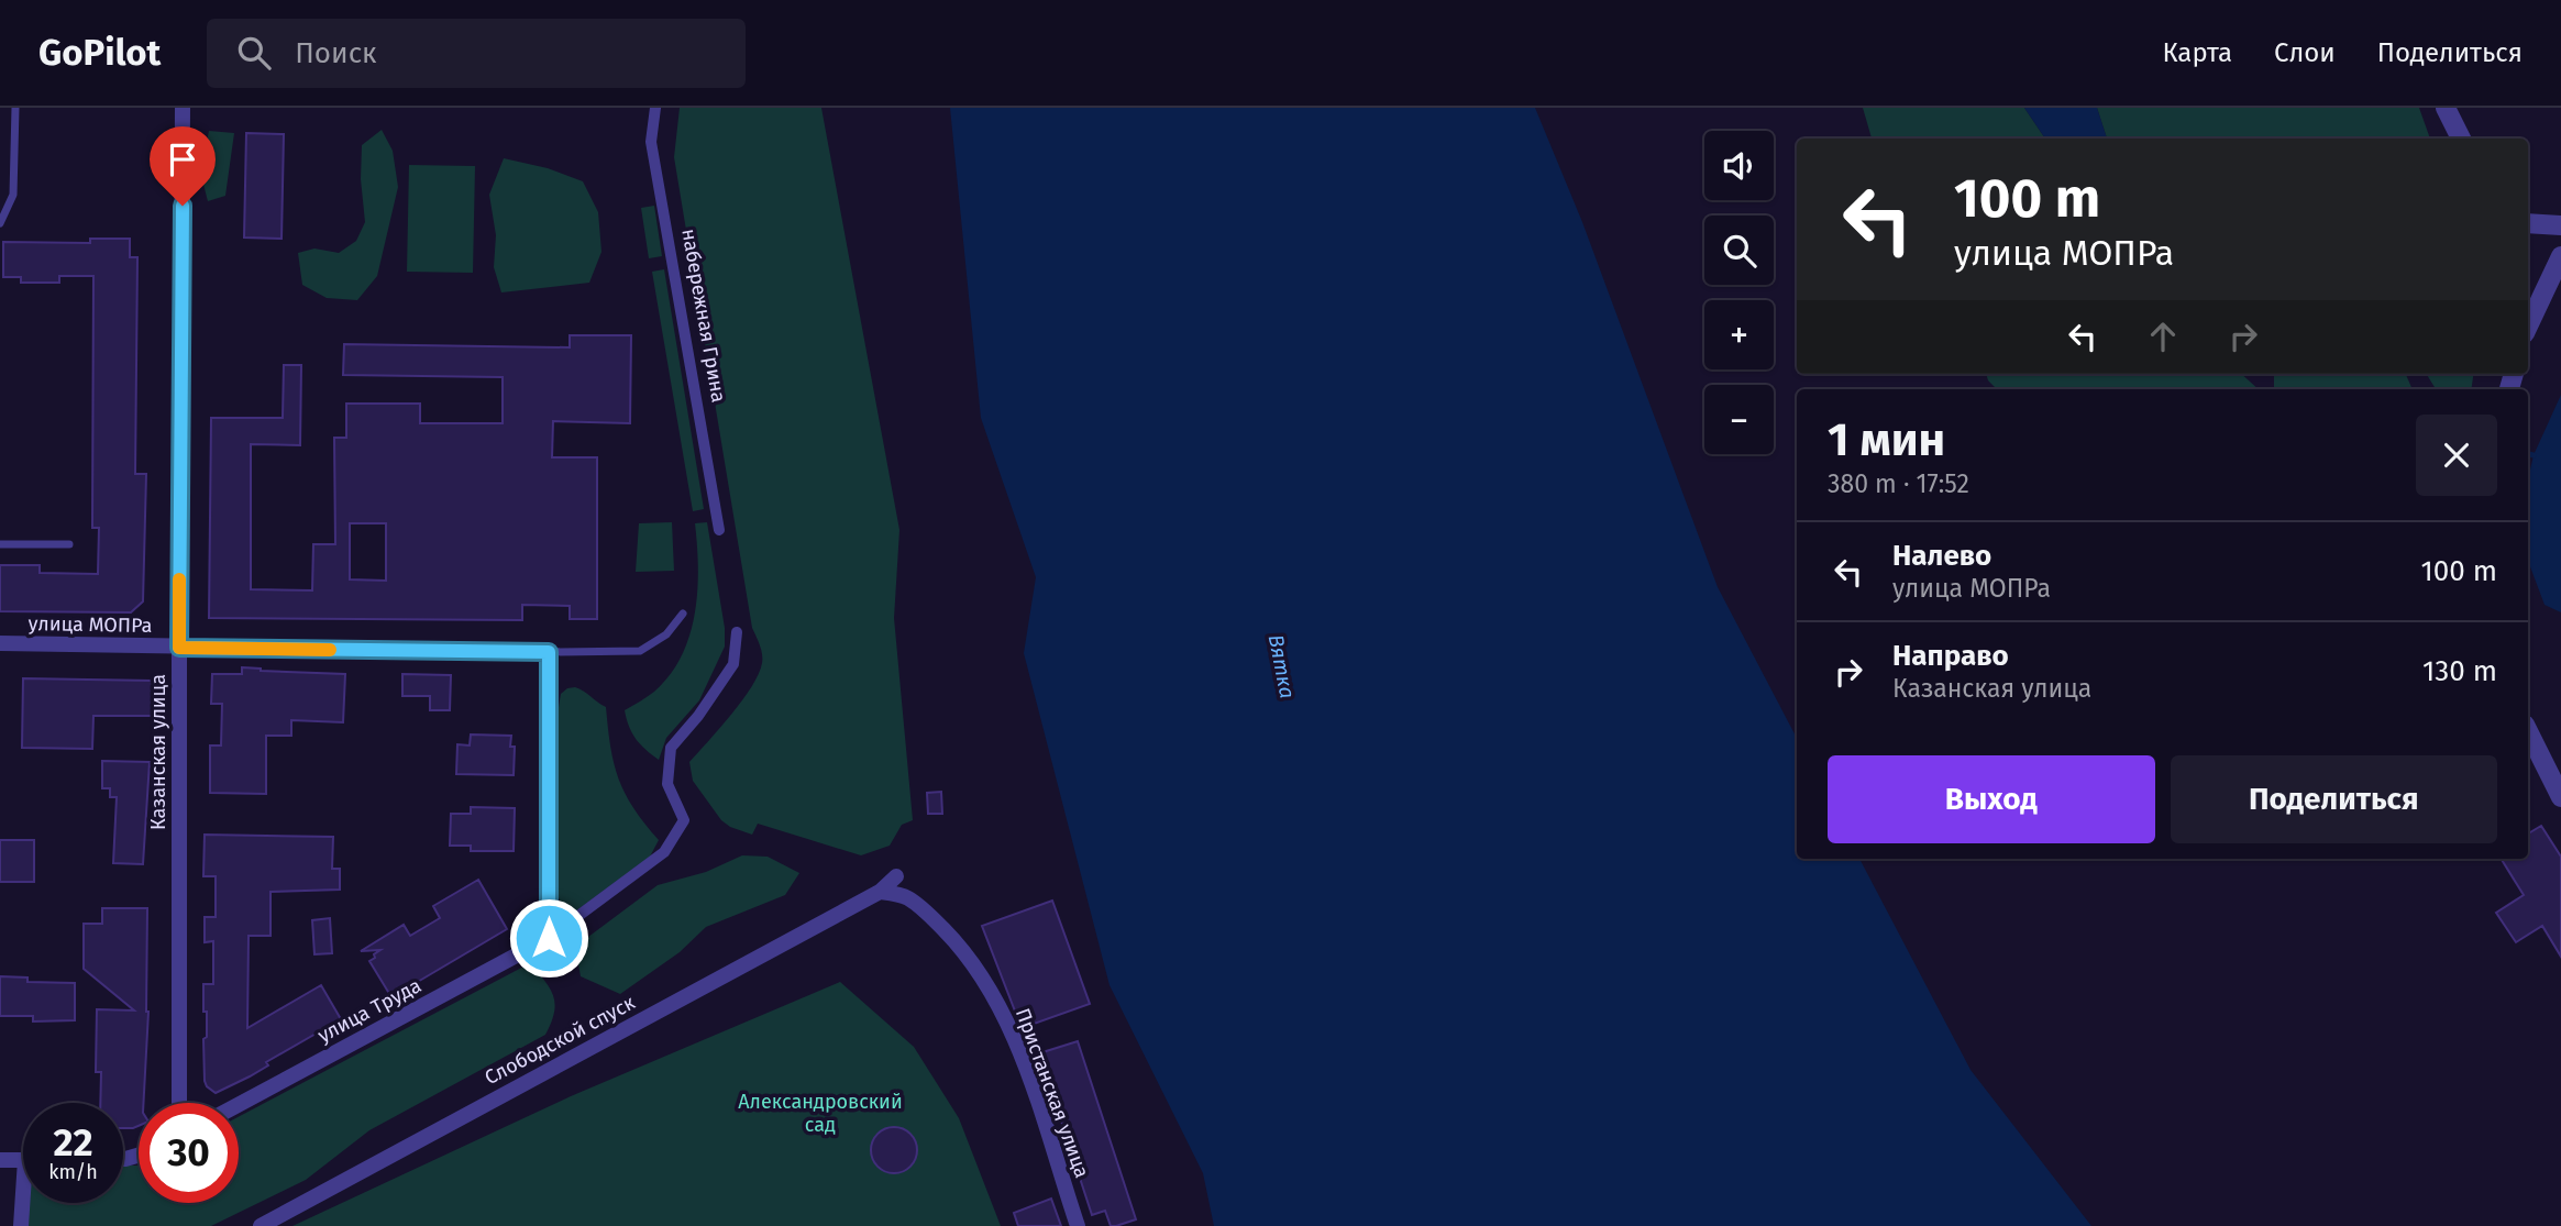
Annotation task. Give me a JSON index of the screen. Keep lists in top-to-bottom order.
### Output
{
  "streets": {
    "street": [
      "набережная Грина",
      "улица МОПРа",
      "Казанская улица",
      "улица Труда",
      "Слободской спуск",
      "Пристанская улица"
    ]
  },
  "crossings": [
    ["улица МОПРа", "Казанская улица"],
    ["Слободской спуск", "Пристанская улица"]
  ],
  "water": ["Вятка"],
  "parks": ["Александровский сад"],
  "page": {
    "header": "GoPilot",
    "search": "Поиск",
    "nav": ["Карта", "Слои", "Поделиться"],
    "map_buttons": ["+", "−"],
    "turn": ["100 m", "улица МОПРа"],
    "heading": ["1 мин", "380 m · 17:52"],
    "list": [
      {
        "name": "Налево",
        "note": "улица МОПРа",
        "value": "100 m"
      },
      {
        "name": "Направо",
        "note": "Казанская улица",
        "value": "130 m"
      }
    ],
    "buttons": ["Выход", "Поделиться"],
    "speed": "22 km/h",
    "limit": "30"
  }
}
